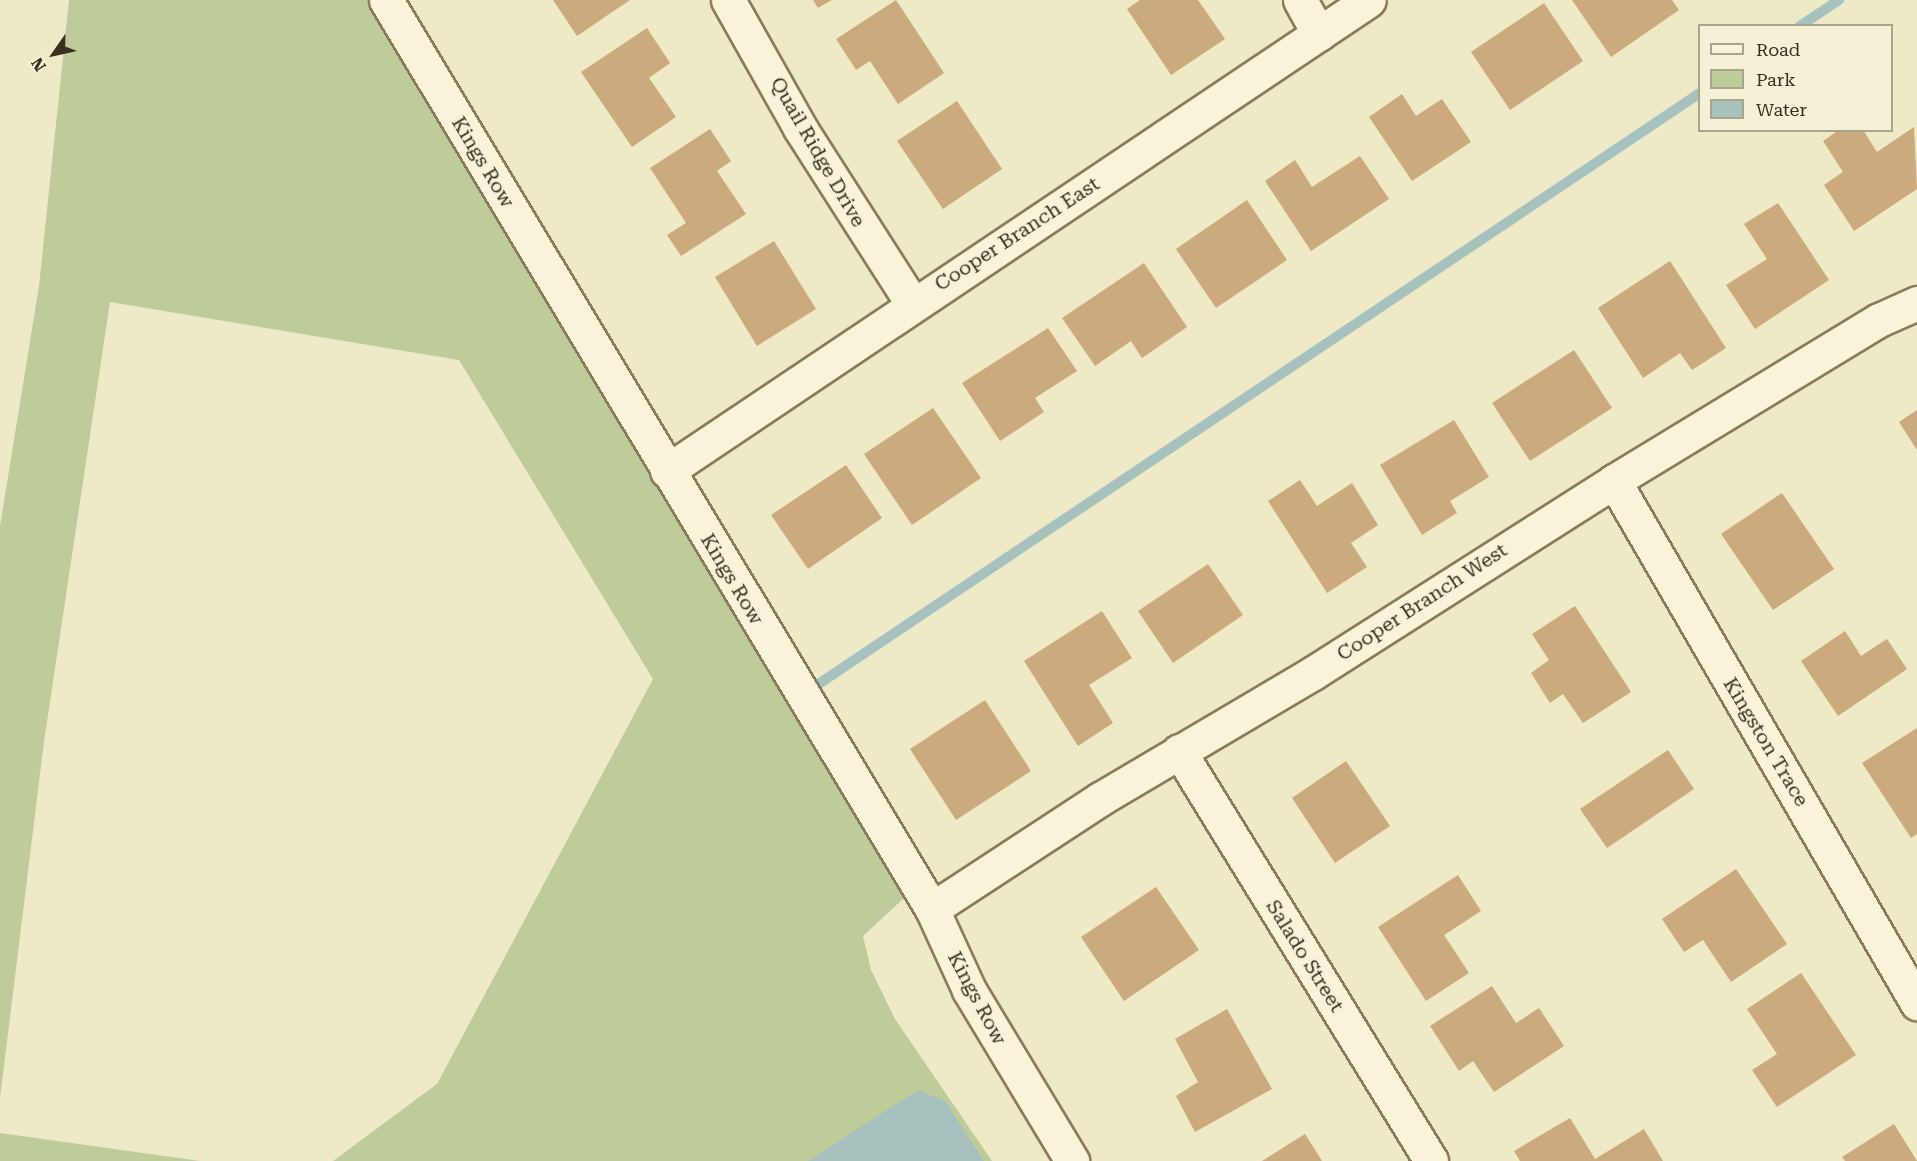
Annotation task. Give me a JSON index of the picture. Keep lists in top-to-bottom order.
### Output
{
  "streets": {
    "street": [
      "Quail Ridge Drive",
      "Kings Row",
      "Cooper Branch East",
      "Cooper Branch West",
      "Kingston Trace",
      "Salado Street"
    ]
  },
  "crossings": [
    ["Quail Ridge Drive", "Cooper Branch East"],
    ["Kings Row", "Cooper Branch East"],
    ["Kings Row", "Cooper Branch West"],
    ["Cooper Branch West", "Kingston Trace"],
    ["Cooper Branch West", "Salado Street"]
  ],
  "legend": ["Road", "Park", "Water"],
  "north": "bottom left"
}
